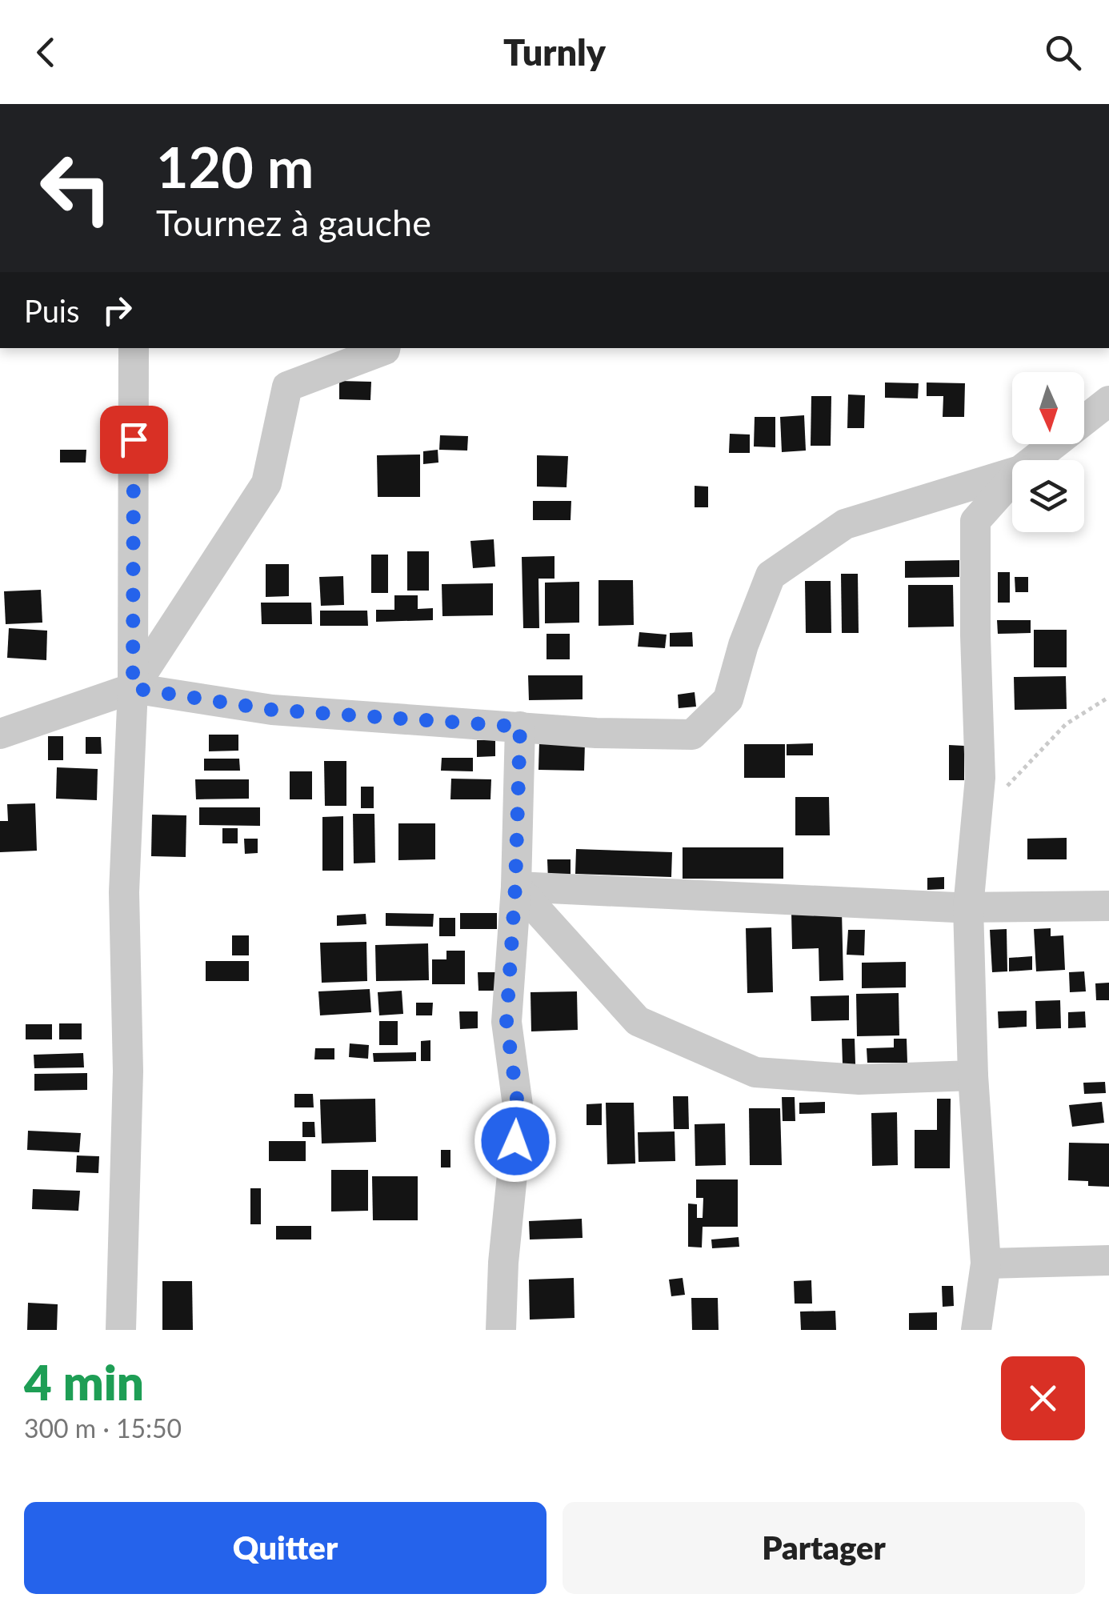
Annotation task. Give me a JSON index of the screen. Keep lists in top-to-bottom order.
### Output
{
  "north": "bottom",
  "page": {
    "header": "Turnly",
    "turn": ["120 m", "Tournez à gauche"],
    "then": "Puis",
    "heading": ["4 min", "300 m · 15:50"],
    "buttons": ["Quitter", "Partager"]
  }
}
